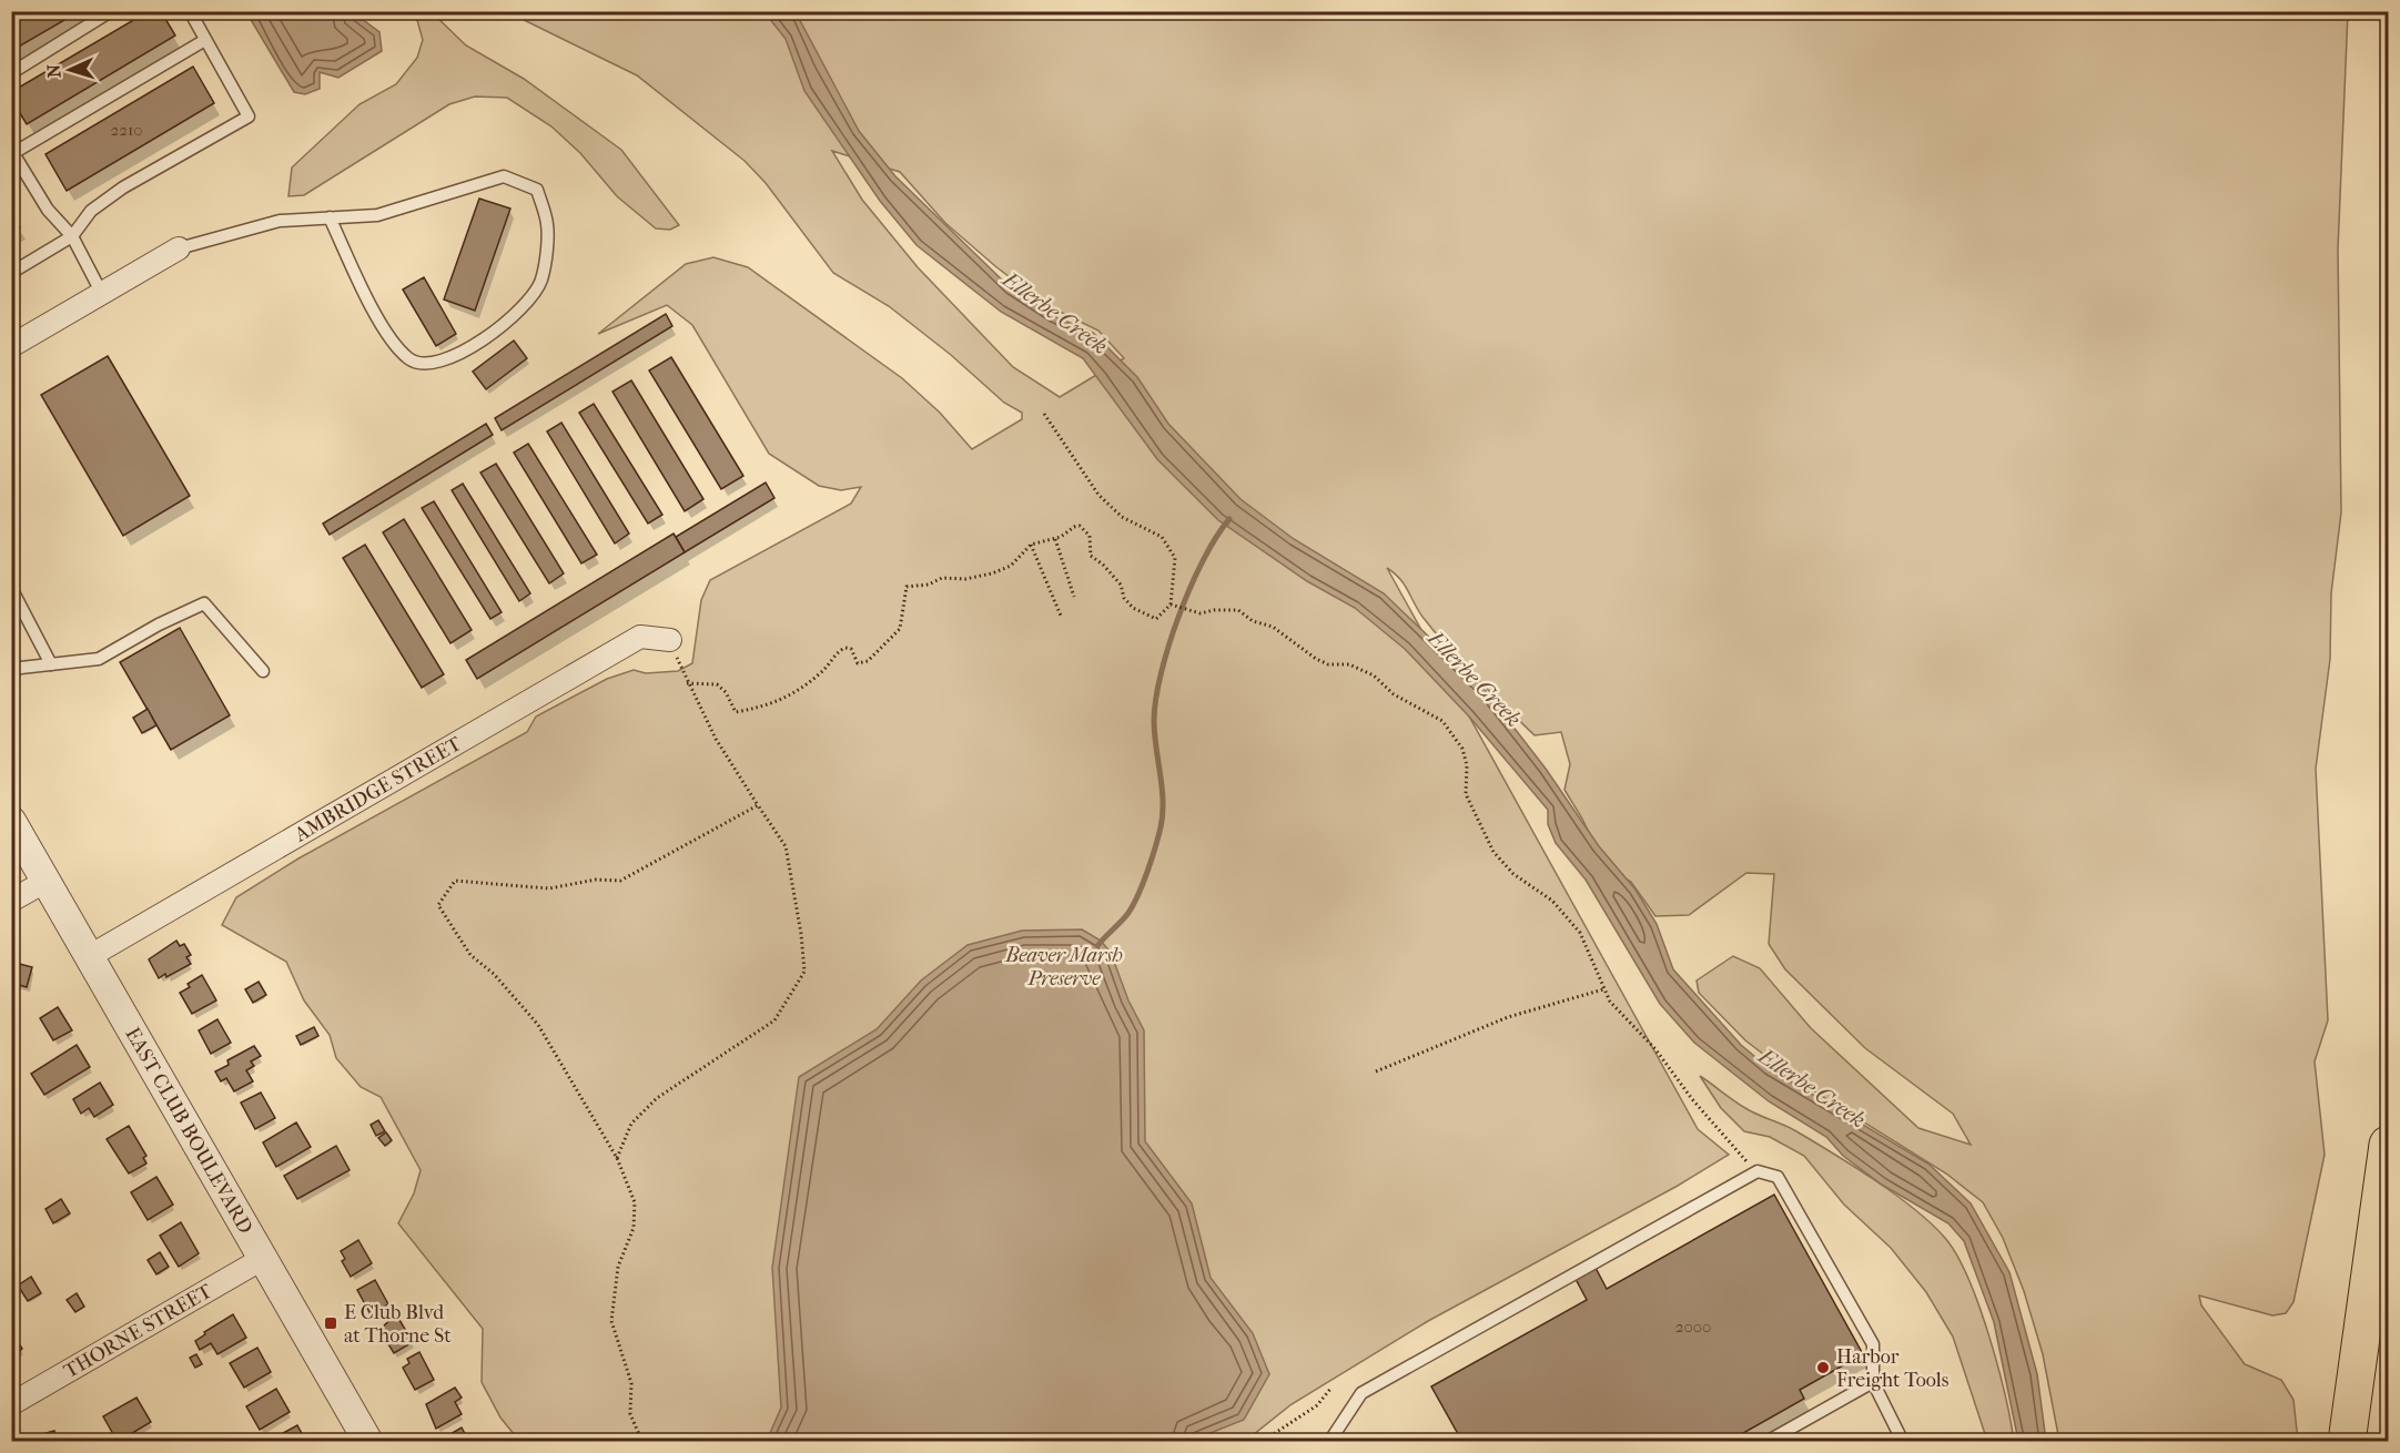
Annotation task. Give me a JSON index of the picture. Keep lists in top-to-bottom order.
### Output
{
  "streets": {
    "street": ["AMBRIDGE STREET", "EAST CLUB BOULEVARD", "THORNE STREET"]
  },
  "crossings": [
    ["AMBRIDGE STREET", "EAST CLUB BOULEVARD"],
    ["EAST CLUB BOULEVARD", "THORNE STREET"]
  ],
  "water": ["Ellerbe Creek"],
  "parks": ["Beaver Marsh Preserve"],
  "places": {
    "transit": ["E Club Blvd at Thorne St"],
    "other": ["Harbor Freight Tools"]
  },
  "house_numbers": ["2210", "2000"],
  "north": "left"
}
